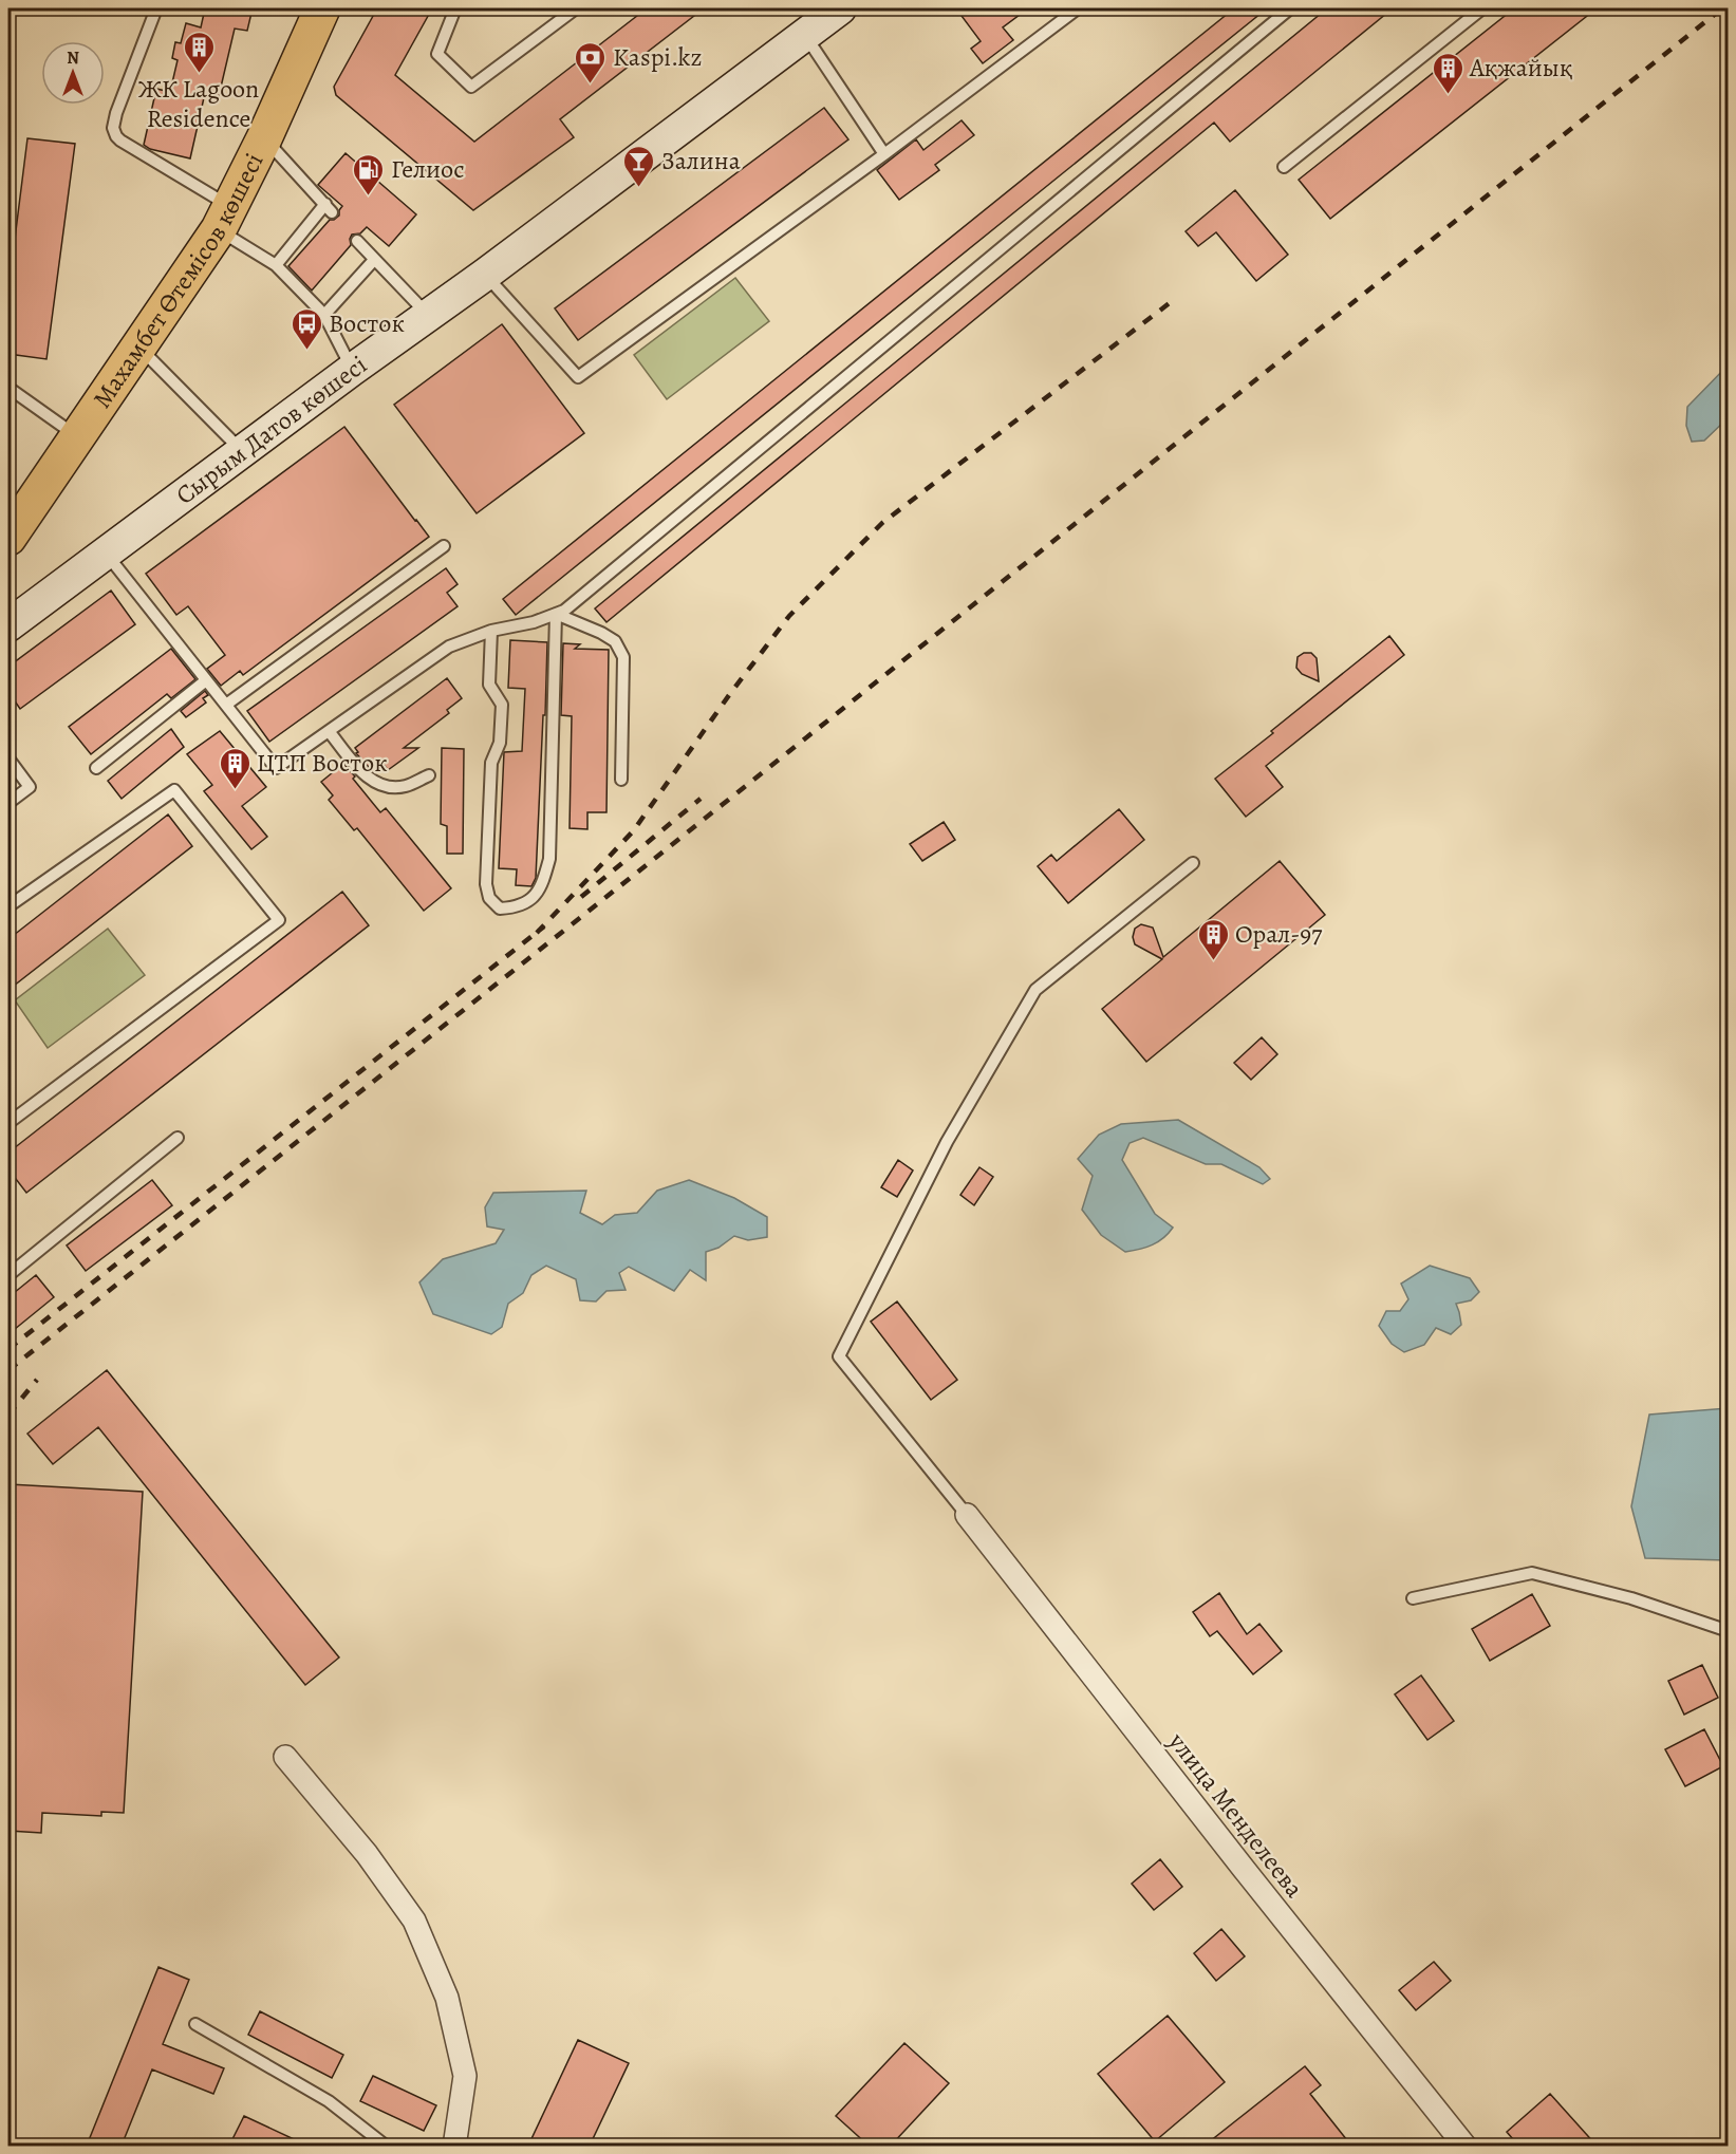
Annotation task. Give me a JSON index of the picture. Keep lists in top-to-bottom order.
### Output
{
  "streets": {
    "main road": ["Махамбет Өтемісов көшесі", "Сырым Датов көшесі"],
    "street": ["улица Менделеева"]
  },
  "places": {
    "building": [
      "ЖК Lagoon Residence",
      "Ақжайық",
      "ЦТП Восток",
      "Орал-97"
    ],
    "bank": ["Kaspi.kz"],
    "bar": ["Залина"],
    "fuel station": ["Гелиос"],
    "bus stop": ["Восток"]
  },
  "north": "top"
}
